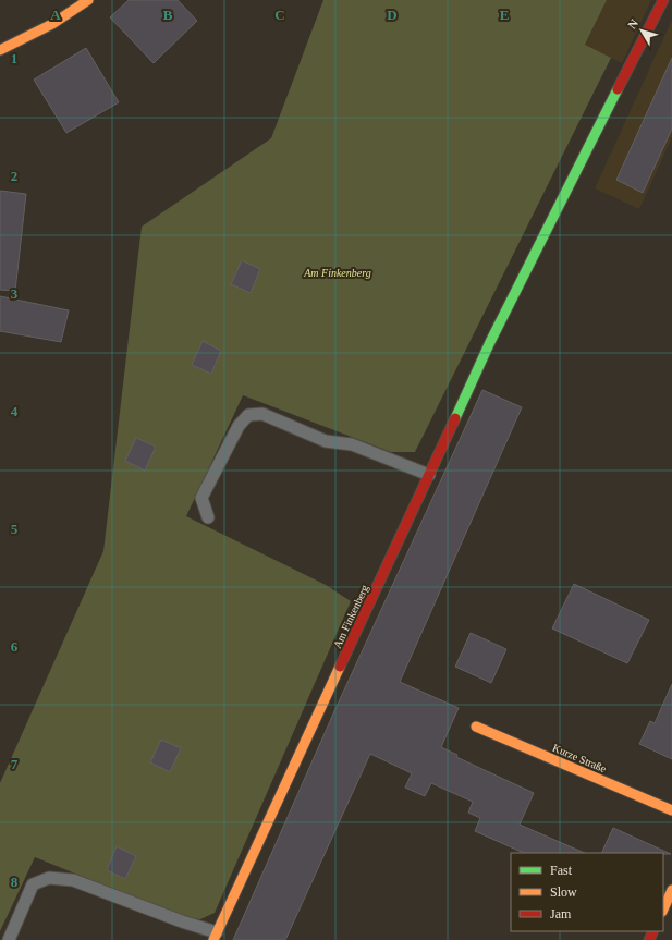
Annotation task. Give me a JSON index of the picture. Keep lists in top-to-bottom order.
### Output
{
  "streets": {
    "street": ["Am Finkenberg", "Kurze Straße"]
  },
  "parks": ["Am Finkenberg"],
  "legend": ["Fast", "Slow", "Jam"],
  "north": "top left",
  "grid": {
    "columns": [
      "A",
      "B",
      "C",
      "D",
      "E"
    ],
    "rows": [
      "1",
      "2",
      "3",
      "4",
      "5",
      "6",
      "7",
      "8"
    ]
  }
}
